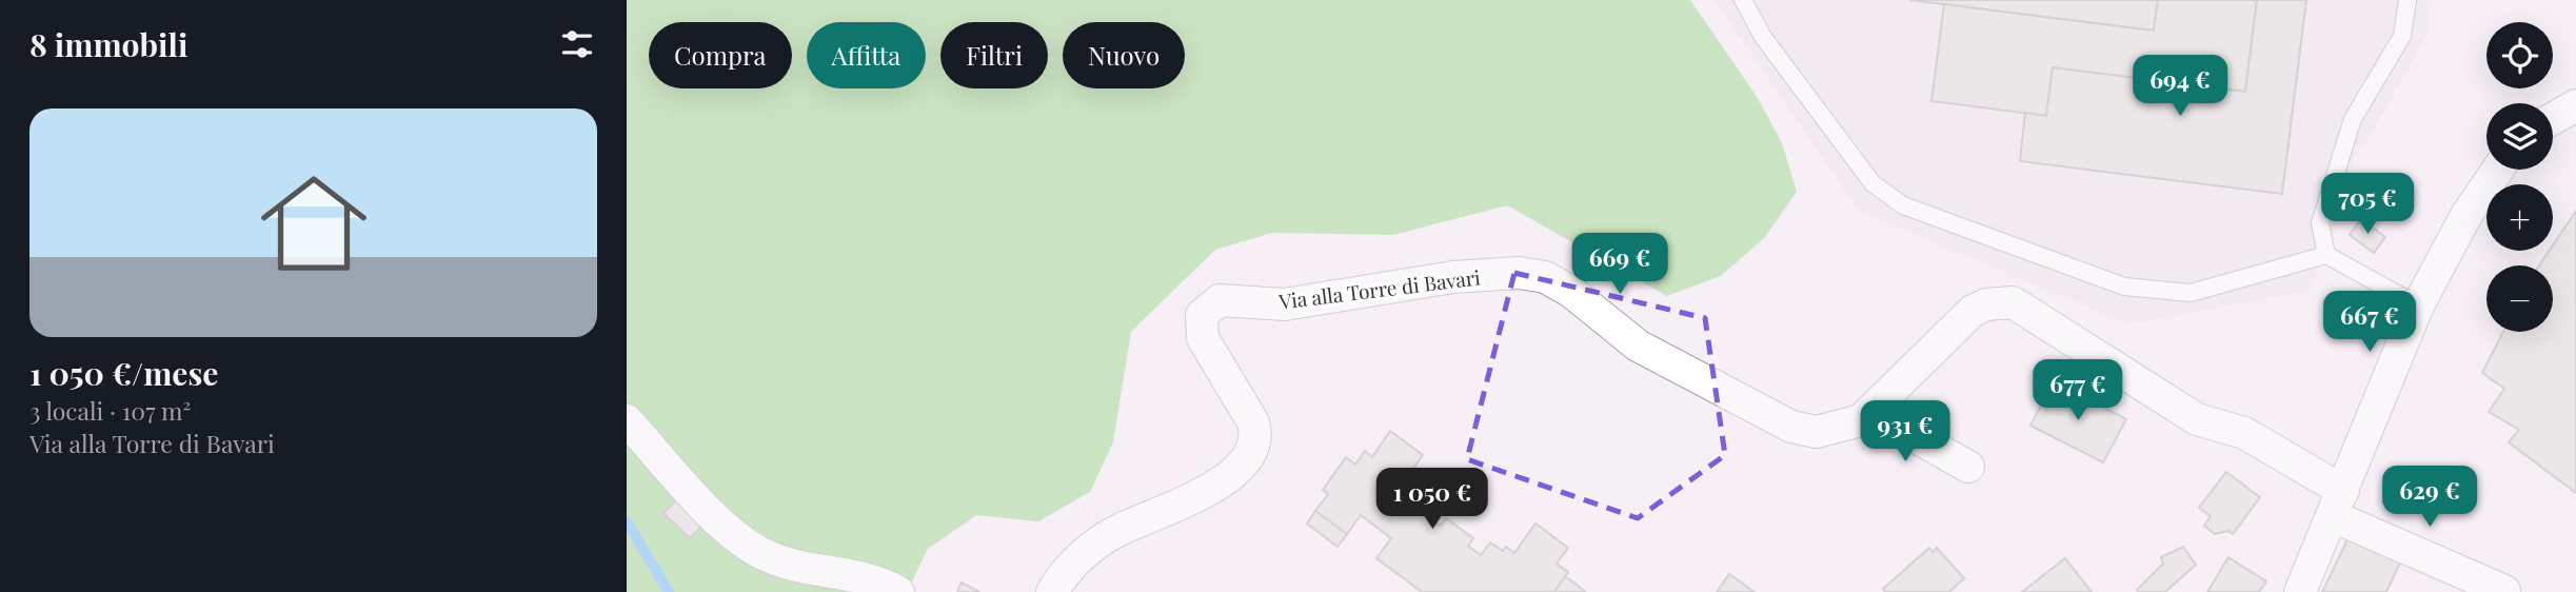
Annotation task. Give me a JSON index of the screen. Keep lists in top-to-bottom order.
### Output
{
  "streets": {
    "street": ["Via alla Torre di Bavari"]
  },
  "page": {
    "heading": "8 immobili",
    "map_buttons": ["+", "−"],
    "chip": [
      "Compra",
      "Affitta",
      "Filtri",
      "Nuovo"
    ],
    "price": [
      "694 €",
      "705 €",
      "669 €",
      "667 €",
      "677 €",
      "931 €",
      "629 €",
      "1 050 €"
    ],
    "list": [
      {
        "name": "1 050 €/mese",
        "note": "3 locali · 107 m² · Via alla Torre di Bavari"
      }
    ]
  }
}
